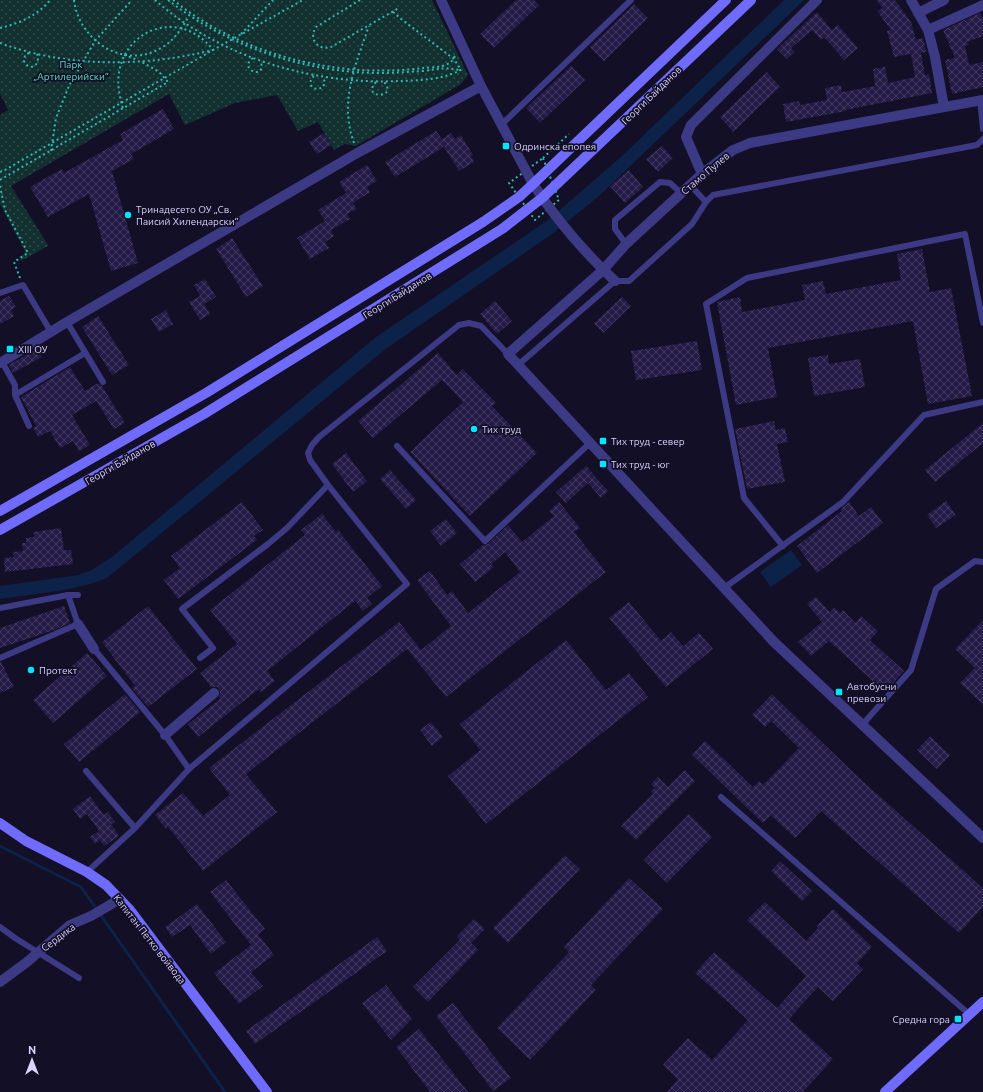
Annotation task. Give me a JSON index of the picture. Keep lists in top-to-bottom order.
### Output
{
  "streets": {
    "main road": ["Георги Байданов", "Капитан Петко войвода"],
    "street": ["Стамо Пулев", "Сердика"]
  },
  "crossings": [
    ["Сердика", "Капитан Петко войвода"]
  ],
  "parks": ["Парк „Артилерийски“"],
  "places": {
    "transit": [
      "Одринска епопея",
      "XIII ОУ",
      "Тих труд - север",
      "Тих труд - юг",
      "Автобусни превози",
      "Средна гора"
    ],
    "other": ["Тринадесето ОУ „Св. Паисий Хилендарски“", "Тих труд", "Протект"]
  },
  "north": "top"
}
